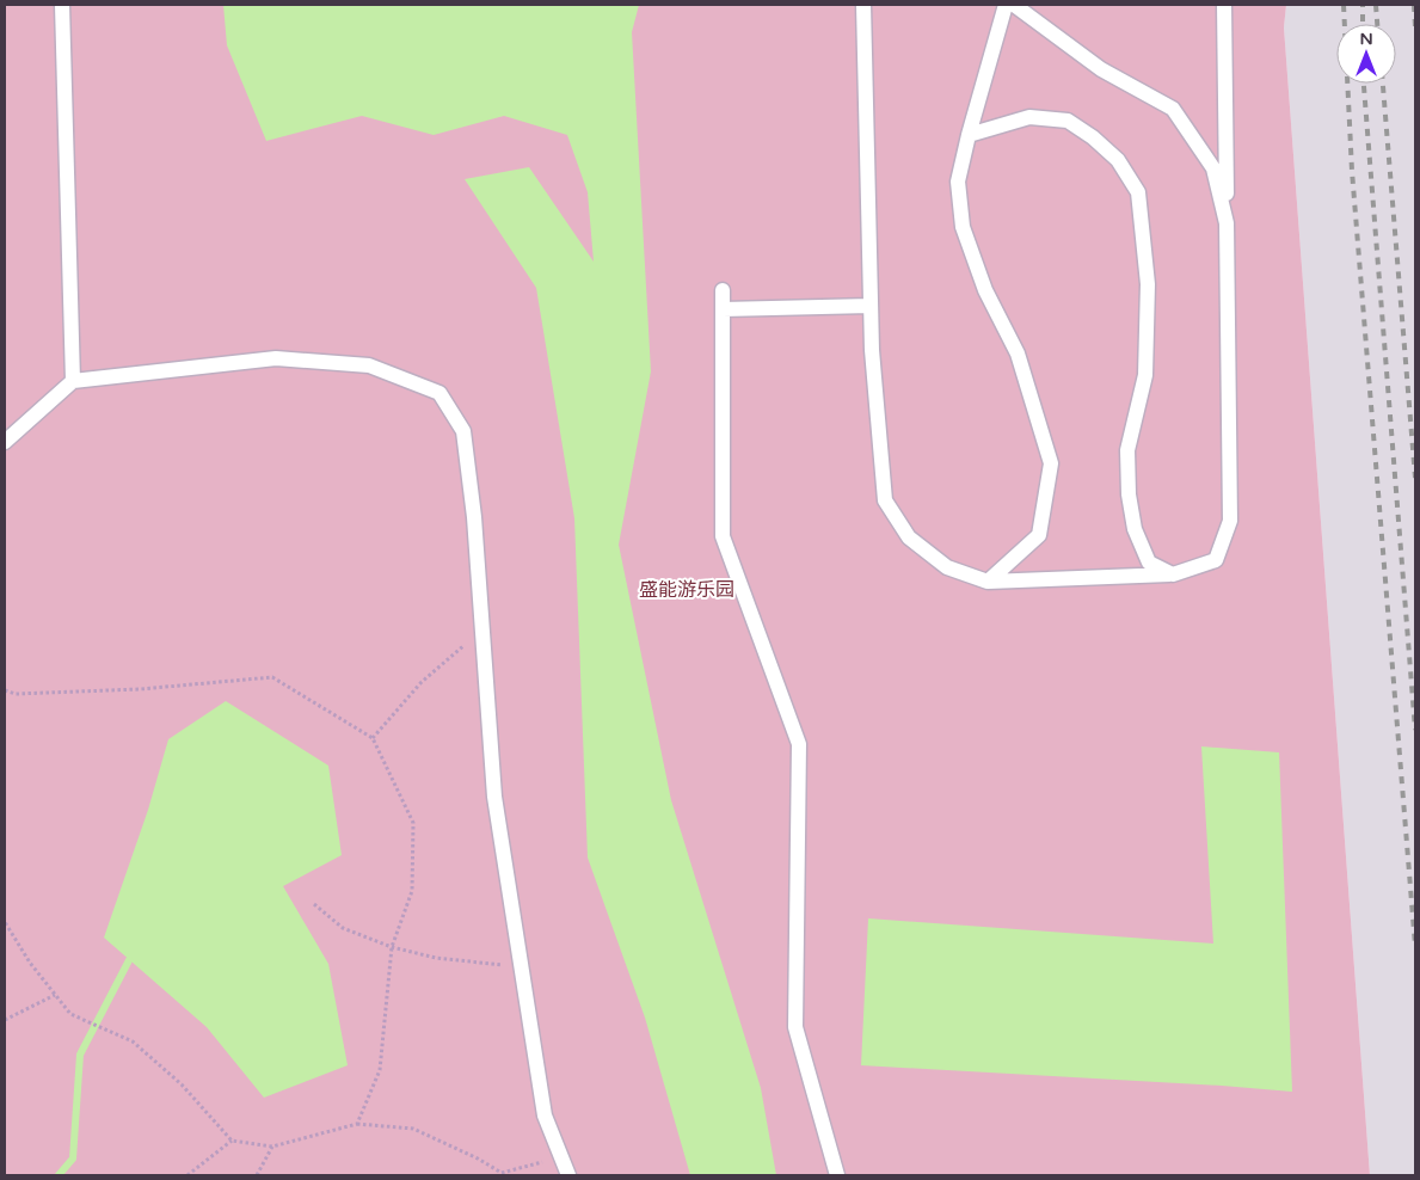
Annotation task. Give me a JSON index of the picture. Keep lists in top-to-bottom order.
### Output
{
  "parks": ["盛能游乐园"],
  "north": "top"
}
